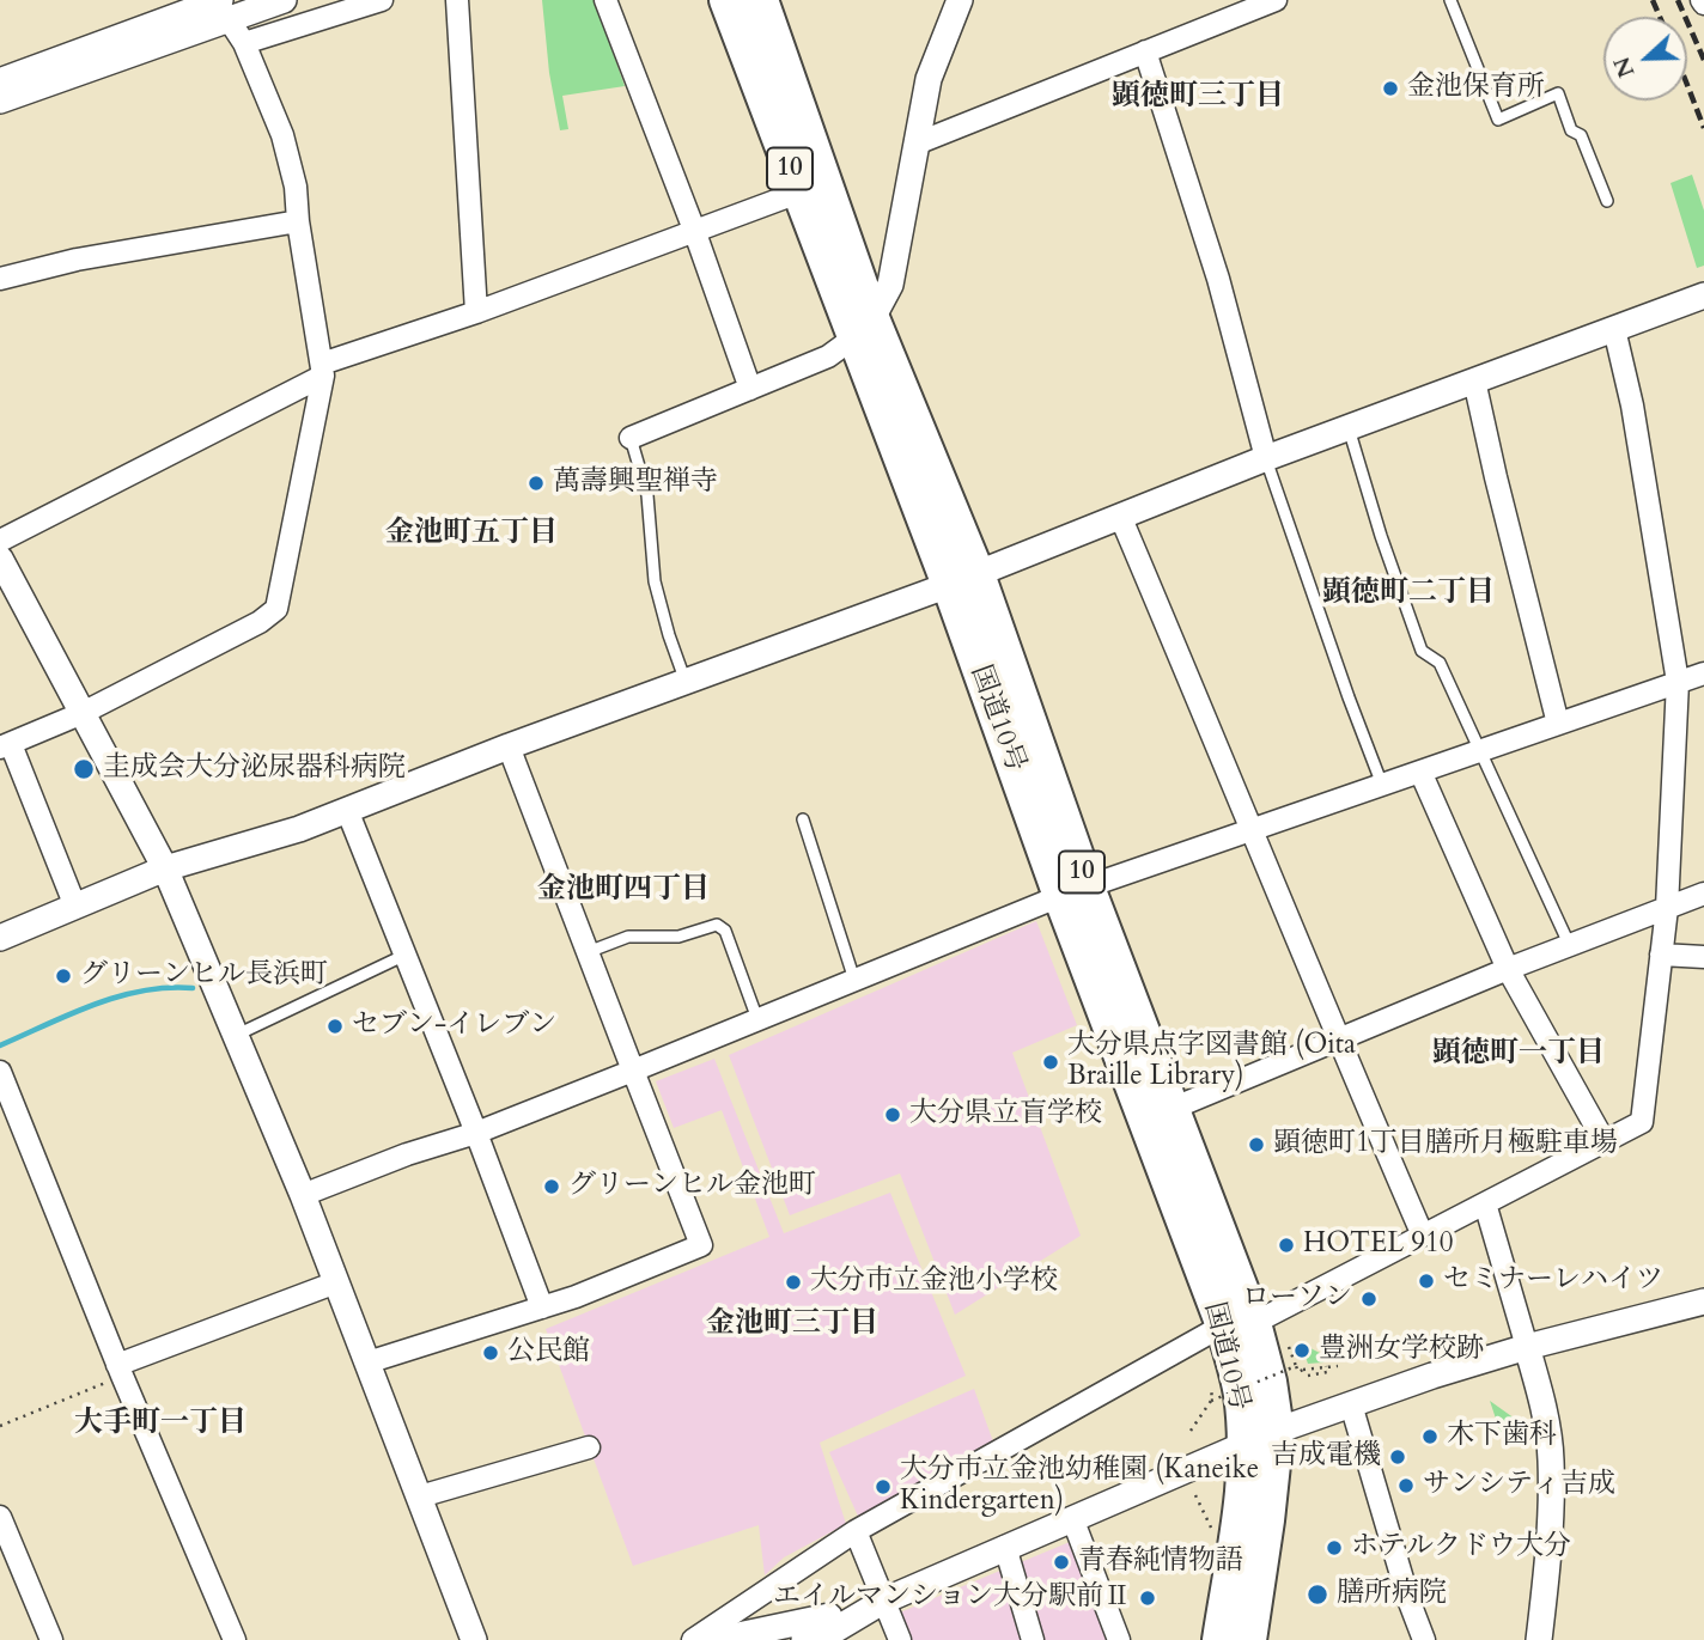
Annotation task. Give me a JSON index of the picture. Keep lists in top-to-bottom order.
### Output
{
  "streets": {
    "highway": ["10", "国道10号"]
  },
  "crossings": [
    ["10", "国道10号"]
  ],
  "districts": [
    "顕徳町三丁目",
    "金池町五丁目",
    "顕徳町二丁目",
    "金池町四丁目",
    "顕徳町一丁目",
    "金池町三丁目",
    "大手町一丁目"
  ],
  "places": [
    "金池保育所",
    "萬壽興聖禅寺",
    "圭成会大分泌尿器科病院",
    "グリーンヒル長浜町",
    "セブン-イレブン",
    "大分県点字図書館 (Oita Braille Library)",
    "大分県立盲学校",
    "顕徳町1丁目膳所月極駐車場",
    "グリーンヒル金池町",
    "HOTEL 910",
    "セミナーレハイツ",
    "大分市立金池小学校",
    "ローソン",
    "豊洲女学校跡",
    "公民館",
    "木下歯科",
    "吉成電機",
    "サンシティ吉成",
    "大分市立金池幼稚園 (Kaneike Kindergarten)",
    "ホテルクドウ大分",
    "青春純情物語",
    "膳所病院",
    "エイルマンション大分駅前Ⅱ"
  ],
  "north": "left"
}
